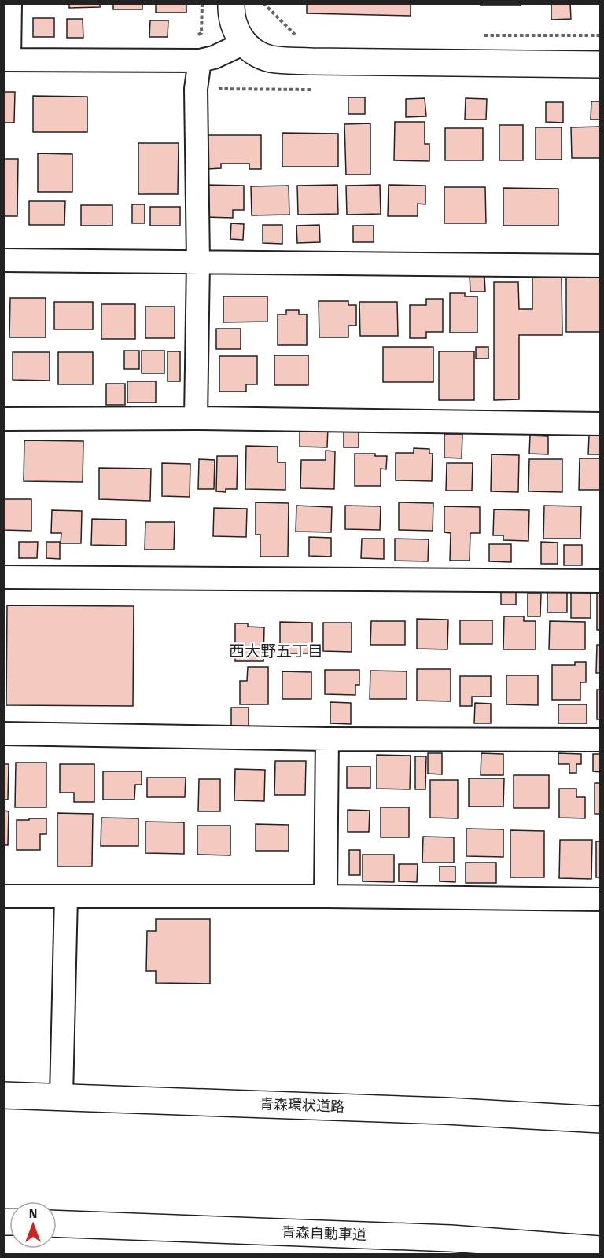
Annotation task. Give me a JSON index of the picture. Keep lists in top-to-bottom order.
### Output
{
  "streets": {
    "main road": ["青森環状道路", "青森自動車道"]
  },
  "districts": ["西大野五丁目"],
  "north": "top"
}
